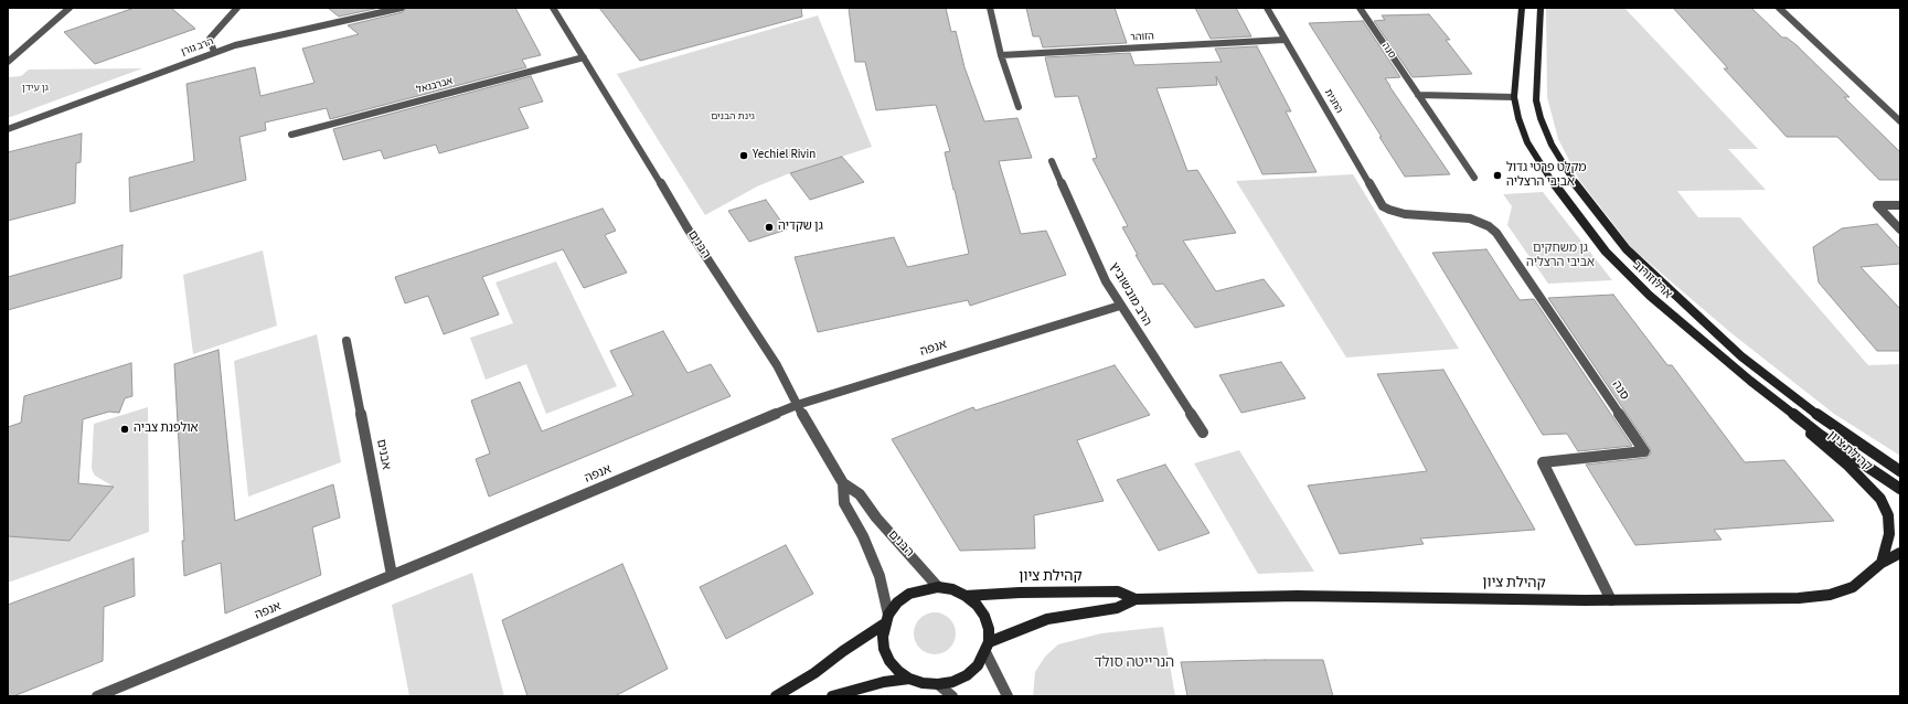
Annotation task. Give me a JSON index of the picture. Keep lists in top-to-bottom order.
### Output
{
  "streets": {
    "main road": ["ארלוזורוב", "קהילת ציון"],
    "street": [
      "הזוהר",
      "הרב גורן",
      "סנה",
      "אברבנאל",
      "החנית",
      "הבנים",
      "הרב מובשוביץ",
      "אנפה",
      "אבנים"
    ]
  },
  "crossings": [
    ["הזוהר", "החנית"],
    ["סנה", "החנית"],
    ["סנה", "קהילת ציון"],
    ["אברבנאל", "הבנים"],
    ["הבנים", "אנפה"],
    ["הבנים", "קהילת ציון"],
    ["ארלוזורוב", "קהילת ציון"],
    ["הרב מובשוביץ", "אנפה"],
    ["אנפה", "אבנים"]
  ],
  "parks": [
    "גן עידן",
    "גינת הבנים",
    "גן משחקים אביבי הרצליה",
    "הנרייטה סולד"
  ],
  "places": [
    "Yechiel Rivin",
    "מקלט פרטי גדול אביבי הרצליה",
    "גן שקדיה",
    "אולפנת צביה"
  ]
}
